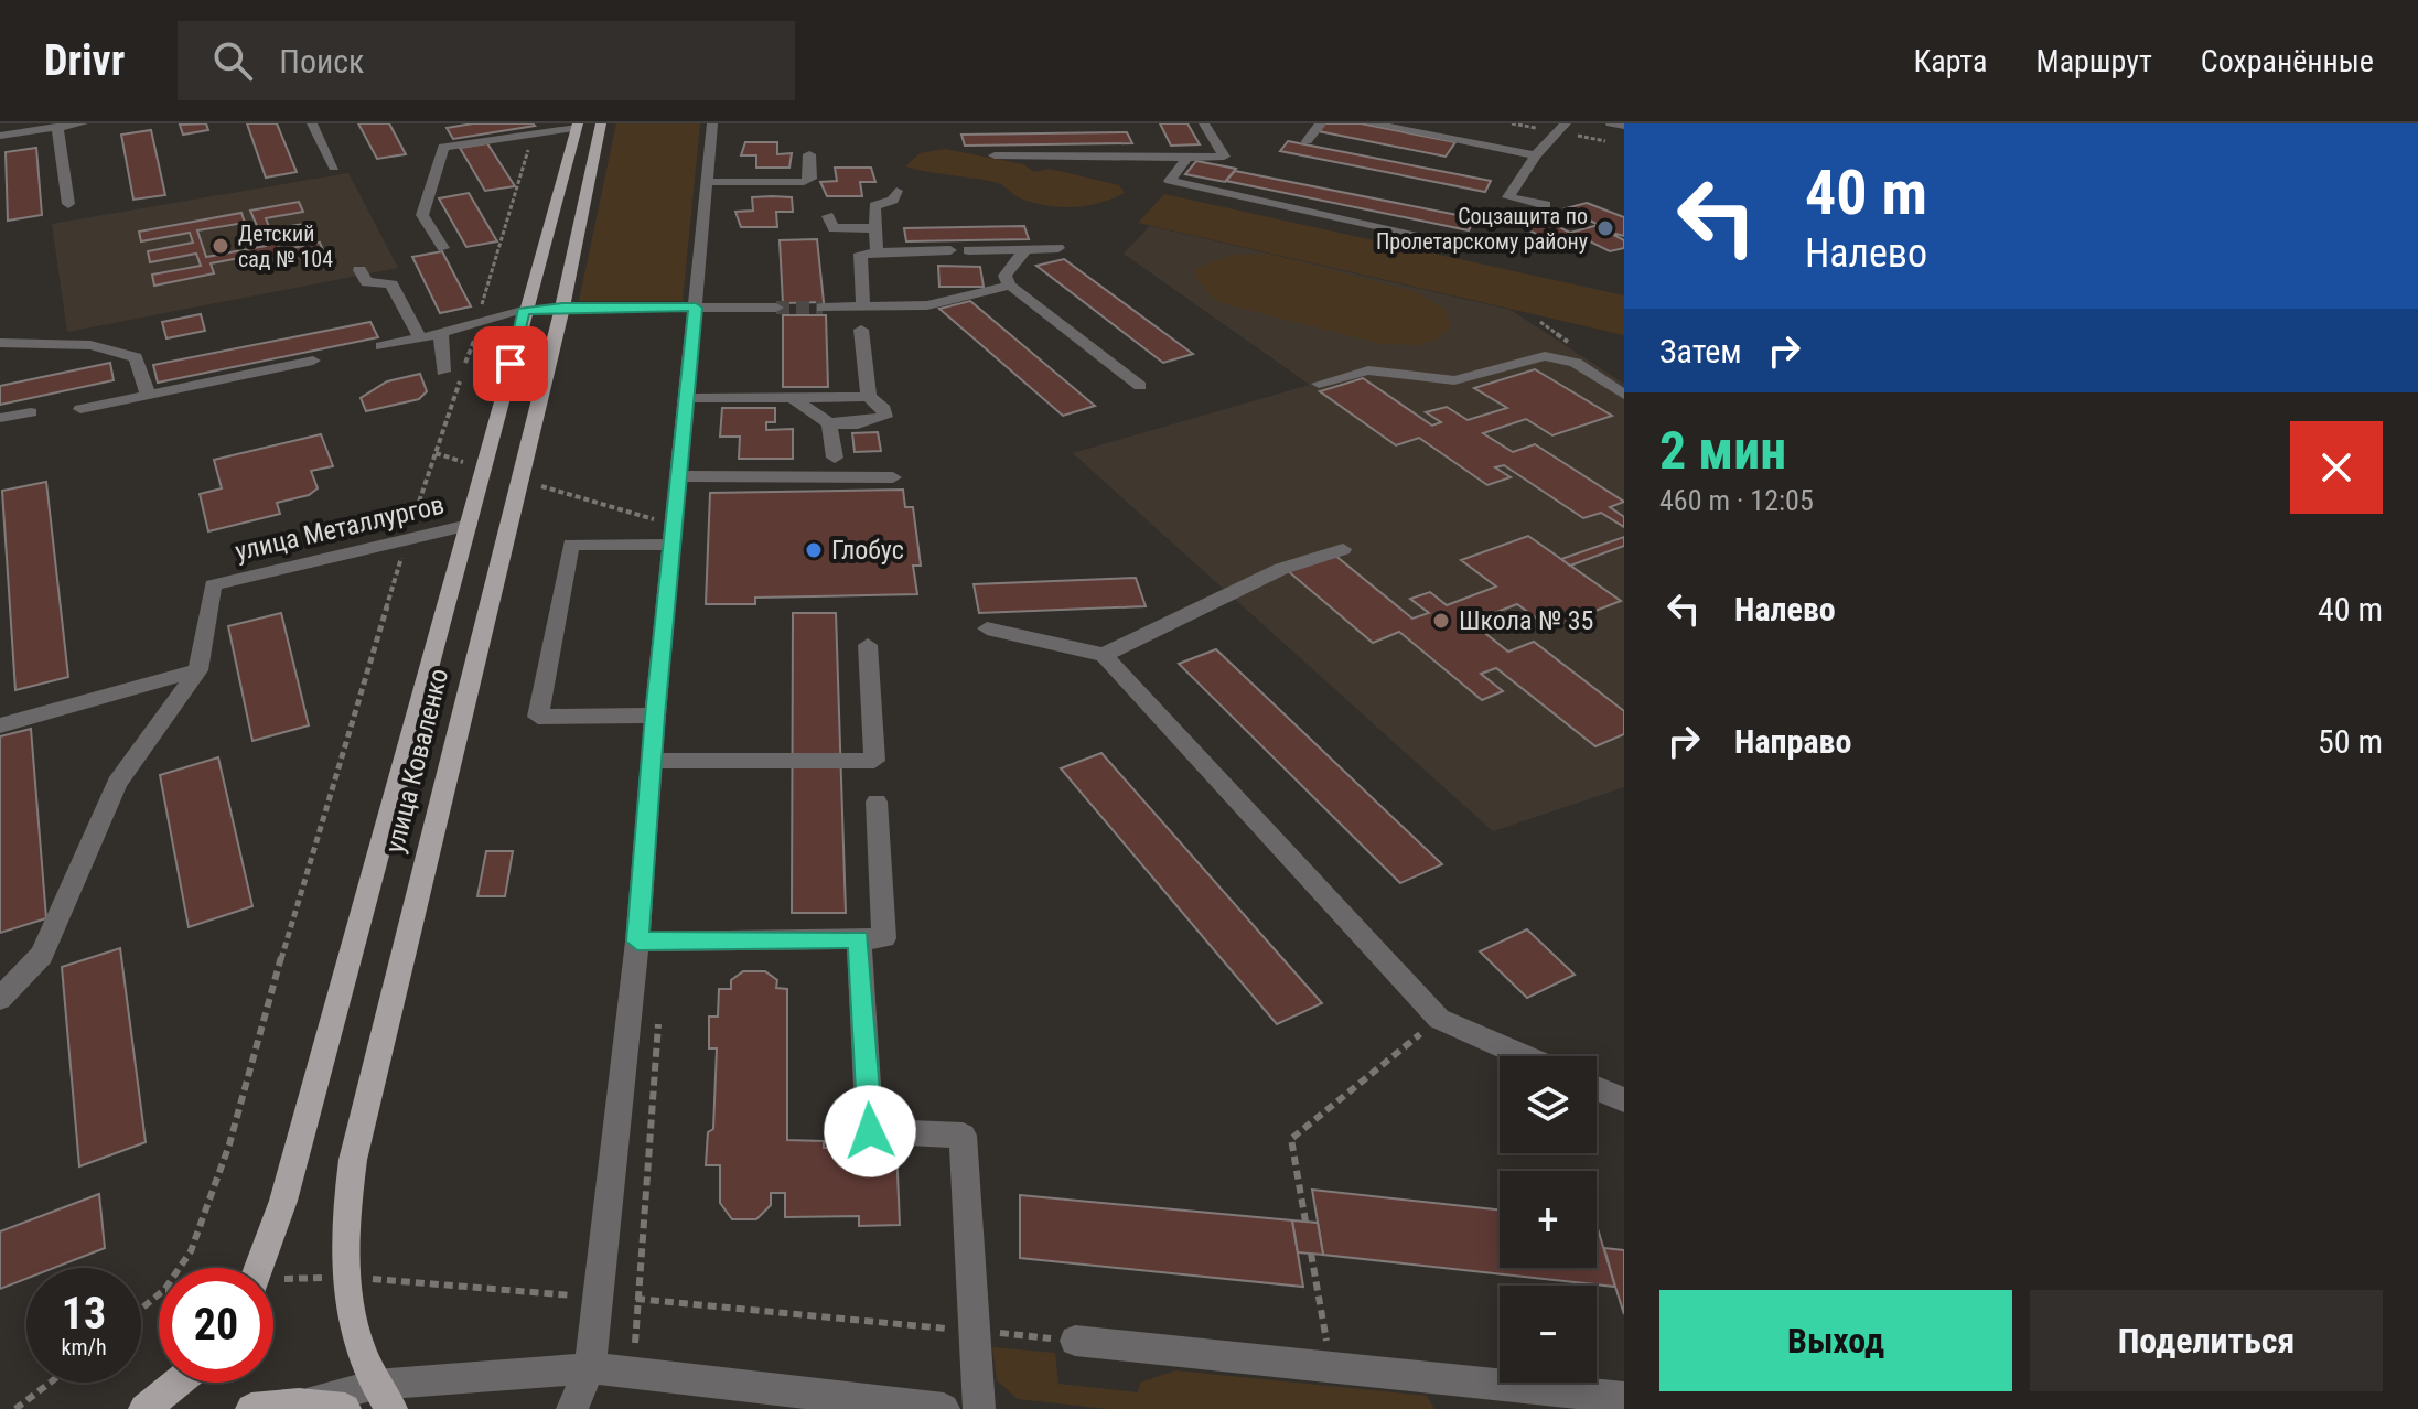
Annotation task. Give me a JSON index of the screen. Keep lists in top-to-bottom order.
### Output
{
  "streets": {
    "main road": ["улица Металлургов", "улица Коваленко"]
  },
  "crossings": [
    ["улица Металлургов", "улица Коваленко"]
  ],
  "places": [
    "Соцзащита по Пролетарскому району",
    "Детский сад № 104",
    "Глобус",
    "Школа № 35"
  ],
  "page": {
    "header": "Drivr",
    "search": "Поиск",
    "nav": ["Карта", "Маршрут", "Сохранённые"],
    "turn": ["40 m", "Налево"],
    "then": "Затем",
    "heading": ["2 мин", "460 m · 12:05"],
    "list": [
      {
        "name": "Налево",
        "value": "40 m"
      },
      {
        "name": "Направо",
        "value": "50 m"
      }
    ],
    "map_buttons": ["+", "−"],
    "speed": "13 km/h",
    "limit": "20",
    "buttons": ["Выход", "Поделиться"]
  }
}
